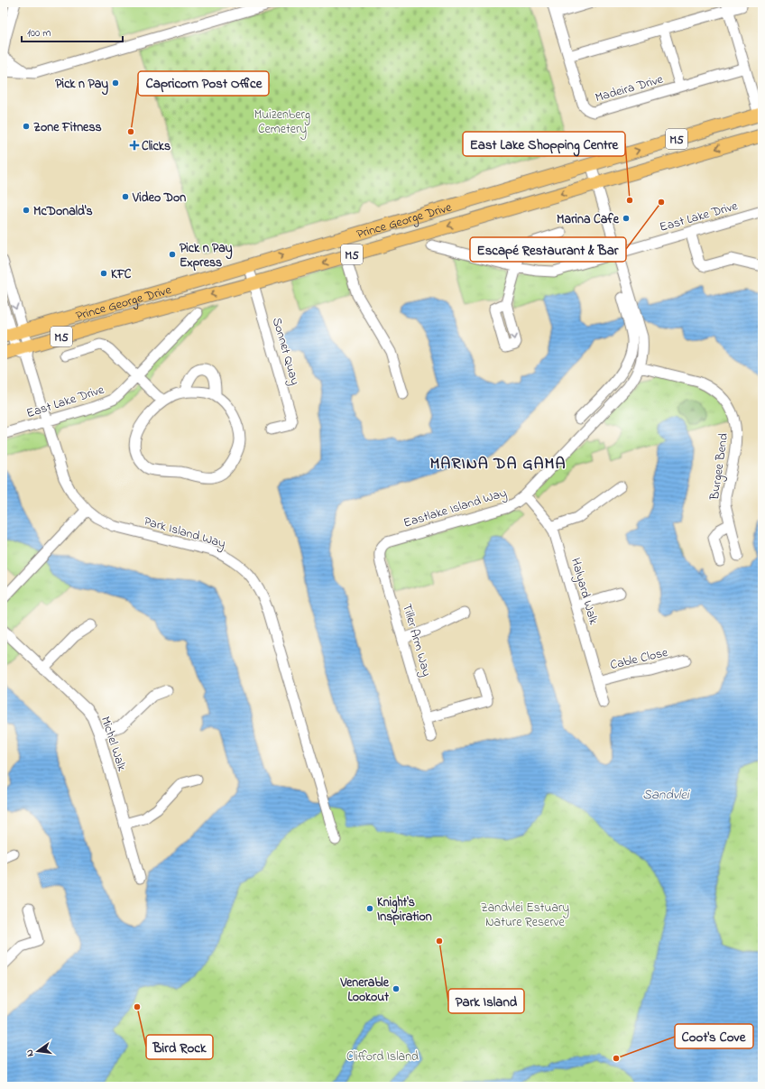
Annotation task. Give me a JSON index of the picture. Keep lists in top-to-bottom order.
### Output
{
  "streets": {
    "main road": ["M5", "Prince George Drive"],
    "street": [
      "Madeira Drive",
      "East Lake Drive",
      "Sonnet Quay",
      "Burgee Bend",
      "Eastlake Island Way",
      "Park Island Way",
      "Halyard Walk",
      "Tiller Arm Way",
      "Cable Close",
      "Michel Walk"
    ]
  },
  "crossings": [
    ["East Lake Drive", "Eastlake Island Way"],
    ["East Lake Drive", "Park Island Way"],
    ["Prince George Drive", "Sonnet Quay"],
    ["Prince George Drive", "Eastlake Island Way"],
    ["Prince George Drive", "Park Island Way"],
    ["Burgee Bend", "Eastlake Island Way"],
    ["Eastlake Island Way", "Halyard Walk"],
    ["Eastlake Island Way", "Tiller Arm Way"],
    ["Halyard Walk", "Cable Close"]
  ],
  "districts": ["MARINA DA GAMA"],
  "water": ["Sandvlei"],
  "parks": ["Muizenberg Cemetery", "Zandvlei Estuary Nature Reserve", "Clifford Island"],
  "places": {
    "other": [
      "Pick n Pay",
      "Zone Fitness",
      "Capricorn Post Office",
      "Video Don",
      "East Lake Shopping Centre",
      "Escapé Restaurant & Bar",
      "McDonald's",
      "Marina Cafe",
      "Pick n Pay Express",
      "KFC",
      "Knight's Inspiration",
      "Park Island",
      "Venerable Lookout",
      "Bird Rock",
      "Coot's Cove"
    ],
    "health": ["Clicks"]
  },
  "scale_bar": "100 m",
  "north": "left"
}
